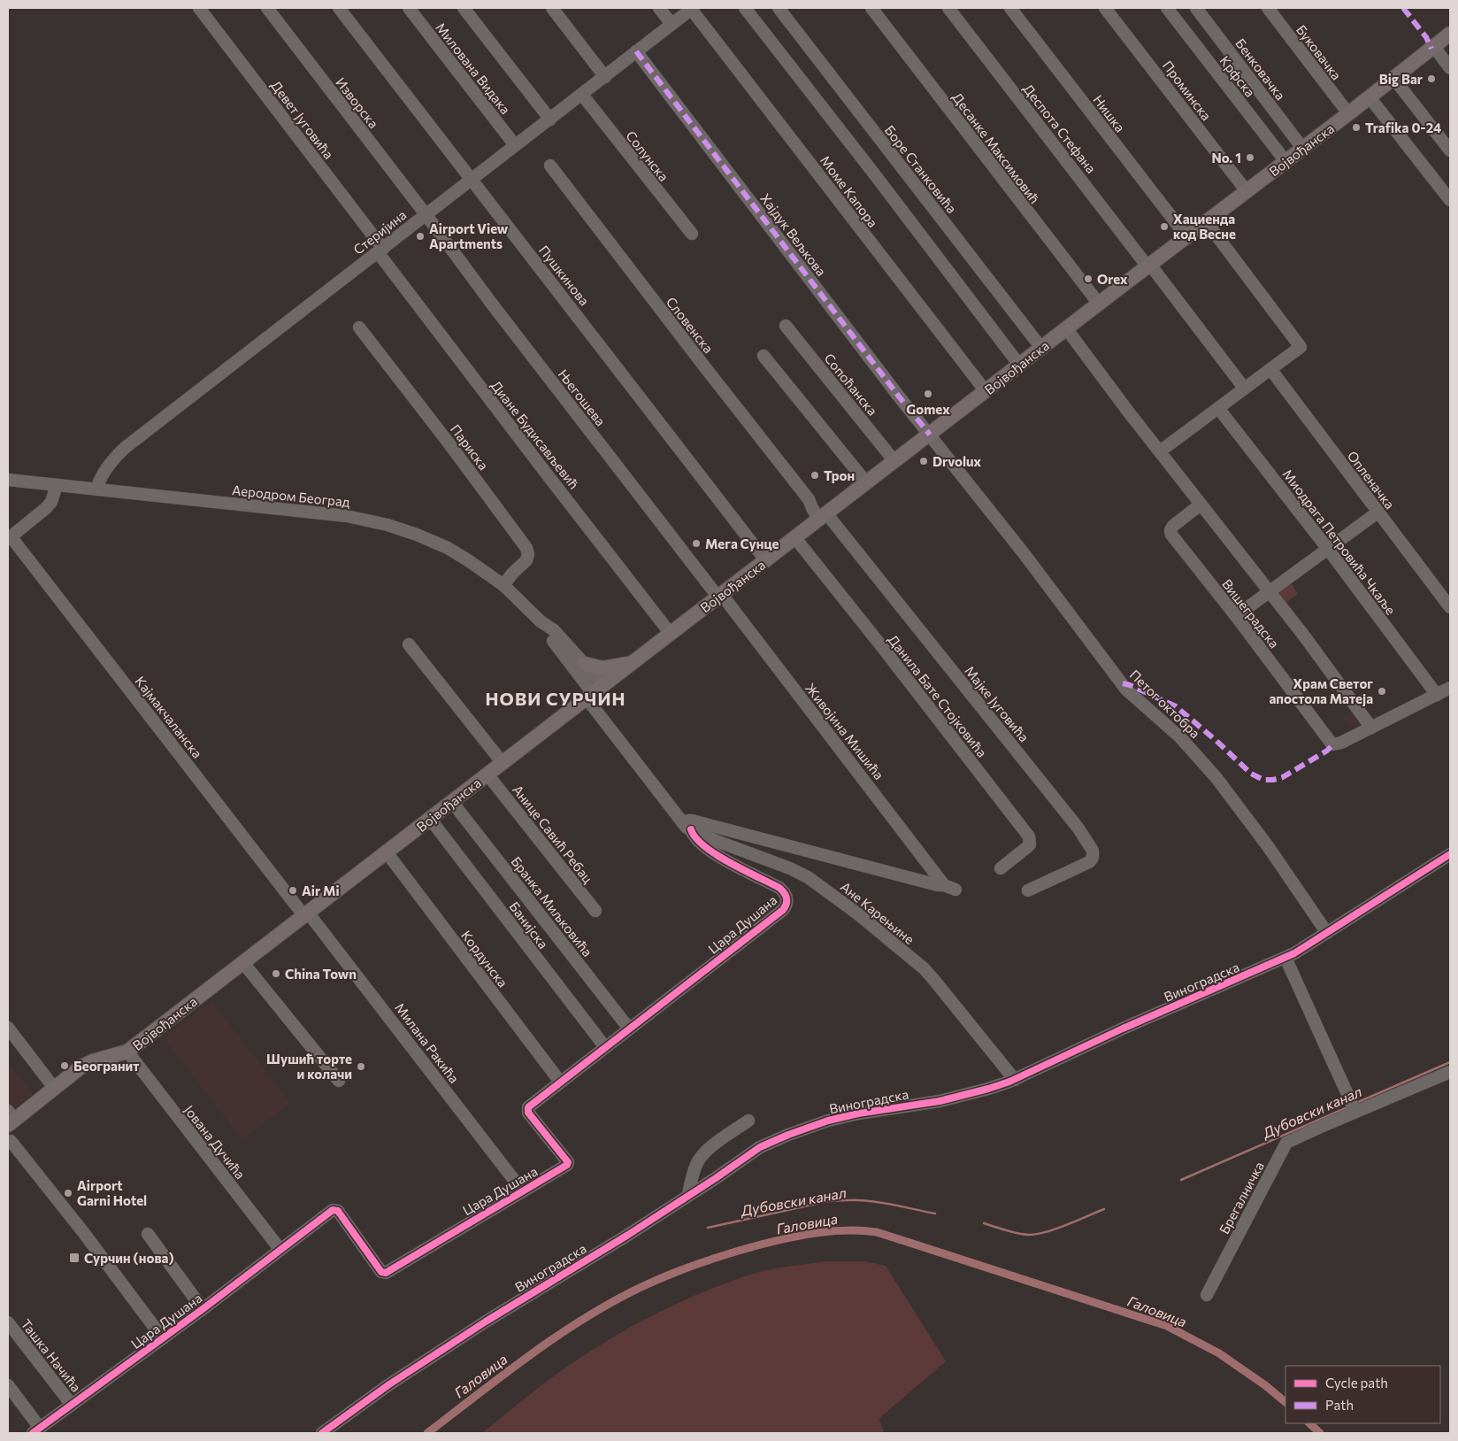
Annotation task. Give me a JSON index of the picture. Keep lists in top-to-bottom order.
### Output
{
  "streets": {
    "main road": ["Војвођанска"],
    "street": [
      "Буковачка",
      "Милована Видака",
      "Бенковачка",
      "Крфска",
      "Проминска",
      "Изворска",
      "Нишка",
      "Девет Југовића",
      "Деспота Стефана",
      "Десанке Максимовић",
      "Солунска",
      "Боре Станковића",
      "Моме Капора",
      "Стеријина",
      "Хајдук Вељкова",
      "Пушкинова",
      "Словенска",
      "Сопоћанска",
      "Његошева",
      "Диане Будисављевић",
      "Париска",
      "Опленачка",
      "Аеродром Београд",
      "Миодрага Петровића Чкаље",
      "Вишеградска",
      "Данила Бате Стојковића",
      "Мајке Југовића",
      "Петог октобра",
      "Кајмакчаланска",
      "Живојина Мишића",
      "Анице Савић Ребац",
      "Бранка Миљковића",
      "Ане Карењине",
      "Цара Душана",
      "Банијска",
      "Кордунска",
      "Виноградска",
      "Милана Ракића",
      "Јована Дучића",
      "Брегалничка",
      "Ташка Начића"
    ]
  },
  "crossings": [
    ["Буковачка", "Војвођанска"],
    ["Милована Видака", "Стеријина"],
    ["Бенковачка", "Војвођанска"],
    ["Крфска", "Војвођанска"],
    ["Проминска", "Војвођанска"],
    ["Изворска", "Стеријина"],
    ["Изворска", "Његошева"],
    ["Нишка", "Војвођанска"],
    ["Девет Југовића", "Стеријина"],
    ["Девет Југовића", "Диане Будисављевић"],
    ["Деспота Стефана", "Војвођанска"],
    ["Десанке Максимовић", "Војвођанска"],
    ["Војвођанска", "Боре Станковића"],
    ["Војвођанска", "Моме Капора"],
    ["Војвођанска", "Хајдук Вељкова"],
    ["Војвођанска", "Пушкинова"],
    ["Војвођанска", "Словенска"],
    ["Војвођанска", "Сопоћанска"],
    ["Војвођанска", "Његошева"],
    ["Војвођанска", "Диане Будисављевић"],
    ["Војвођанска", "Аеродром Београд"],
    ["Војвођанска", "Данила Бате Стојковића"],
    ["Војвођанска", "Мајке Југовића"],
    ["Војвођанска", "Петог октобра"],
    ["Војвођанска", "Кајмакчаланска"],
    ["Војвођанска", "Живојина Мишића"],
    ["Војвођанска", "Анице Савић Ребац"],
    ["Војвођанска", "Бранка Миљковића"],
    ["Војвођанска", "Банијска"],
    ["Војвођанска", "Кордунска"],
    ["Војвођанска", "Милана Ракића"],
    ["Војвођанска", "Јована Дучића"],
    ["Солунска", "Стеријина"],
    ["Моме Капора", "Стеријина"],
    ["Стеријина", "Хајдук Вељкова"],
    ["Стеријина", "Пушкинова"],
    ["Стеријина", "Његошева"],
    ["Стеријина", "Диане Будисављевић"],
    ["Стеријина", "Аеродром Београд"],
    ["Хајдук Вељкова", "Петог октобра"],
    ["Словенска", "Мајке Југовића"],
    ["Његошева", "Живојина Мишића"],
    ["Париска", "Аеродром Београд"],
    ["Петог октобра", "Виноградска"],
    ["Кајмакчаланска", "Милана Ракића"],
    ["Живојина Мишића", "Ане Карењине"],
    ["Бранка Миљковића", "Цара Душана"],
    ["Ане Карењине", "Цара Душана"],
    ["Ане Карењине", "Виноградска"],
    ["Цара Душана", "Банијска"],
    ["Цара Душана", "Кордунска"],
    ["Цара Душана", "Милана Ракића"],
    ["Цара Душана", "Јована Дучића"],
    ["Цара Душана", "Ташка Начића"]
  ],
  "districts": ["НОВИ СУРЧИН"],
  "water": ["Дубовски канал", "Галовица"],
  "places": {
    "other": [
      "Big Bar",
      "Trafika 0-24",
      "No. 1",
      "Хациенда код Весне",
      "Airport View Apartments",
      "Orex",
      "Gomex",
      "Drvolux",
      "Трон",
      "Мега Сунце",
      "Храм Светог апостола Матеја",
      "Air Mi",
      "China Town",
      "Београнит",
      "Шушић торте и колачи",
      "Airport Garni Hotel"
    ],
    "transit": ["Сурчин (нова)"]
  },
  "legend": ["Cycle path", "Path"]
}
